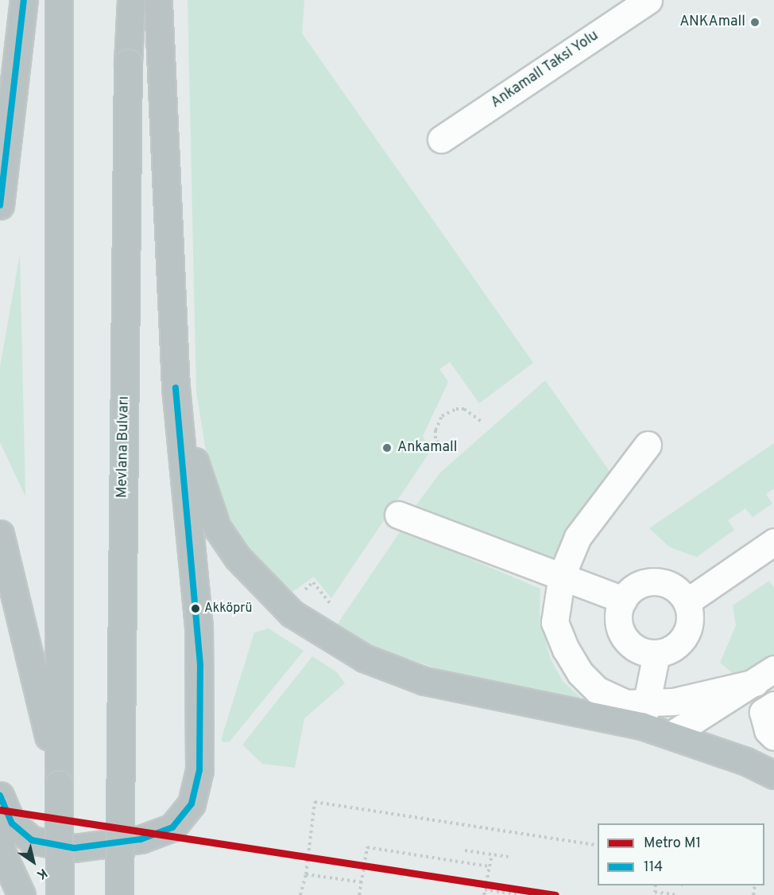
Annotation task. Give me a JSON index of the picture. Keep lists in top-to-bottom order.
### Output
{
  "streets": {
    "highway": ["Mevlana Bulvarı"],
    "street": ["Ankamall Taksi Yolu"]
  },
  "places": ["ANKAmall", "Ankamall", "Akköprü"],
  "lines": ["transit line 114", "metro line M1"],
  "legend": ["Metro M1", "114"],
  "north": "bottom right"
}
